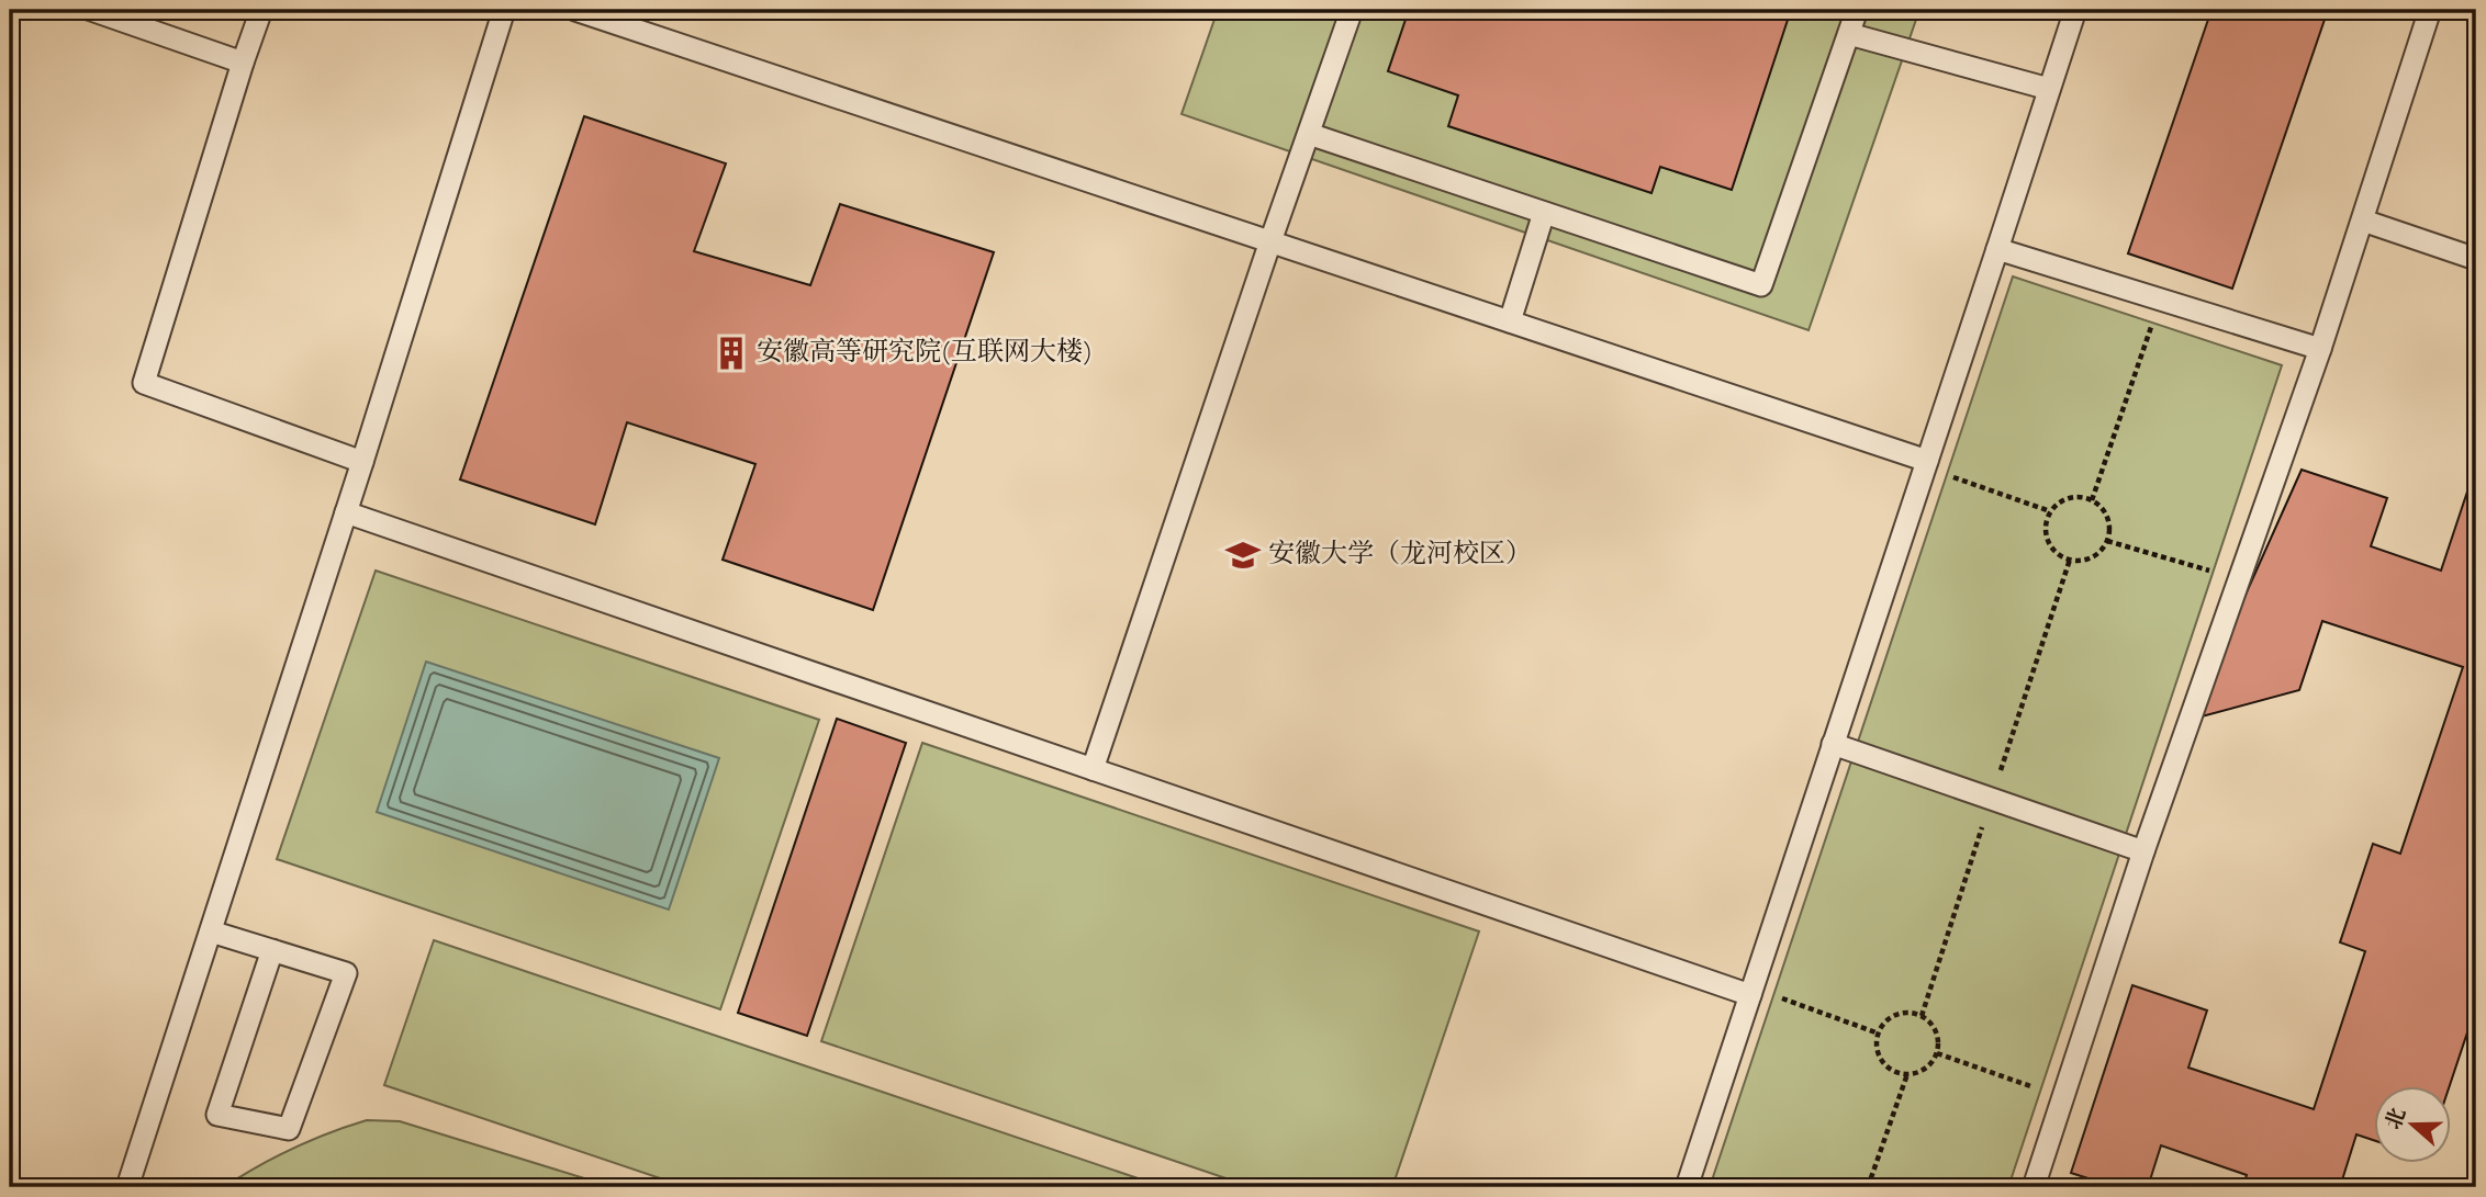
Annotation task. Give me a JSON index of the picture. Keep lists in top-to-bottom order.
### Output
{
  "places": {
    "building": ["安徽高等研究院(互联网大楼)"],
    "school or university": ["安徽大学（龙河校区）"]
  },
  "north": "left"
}
